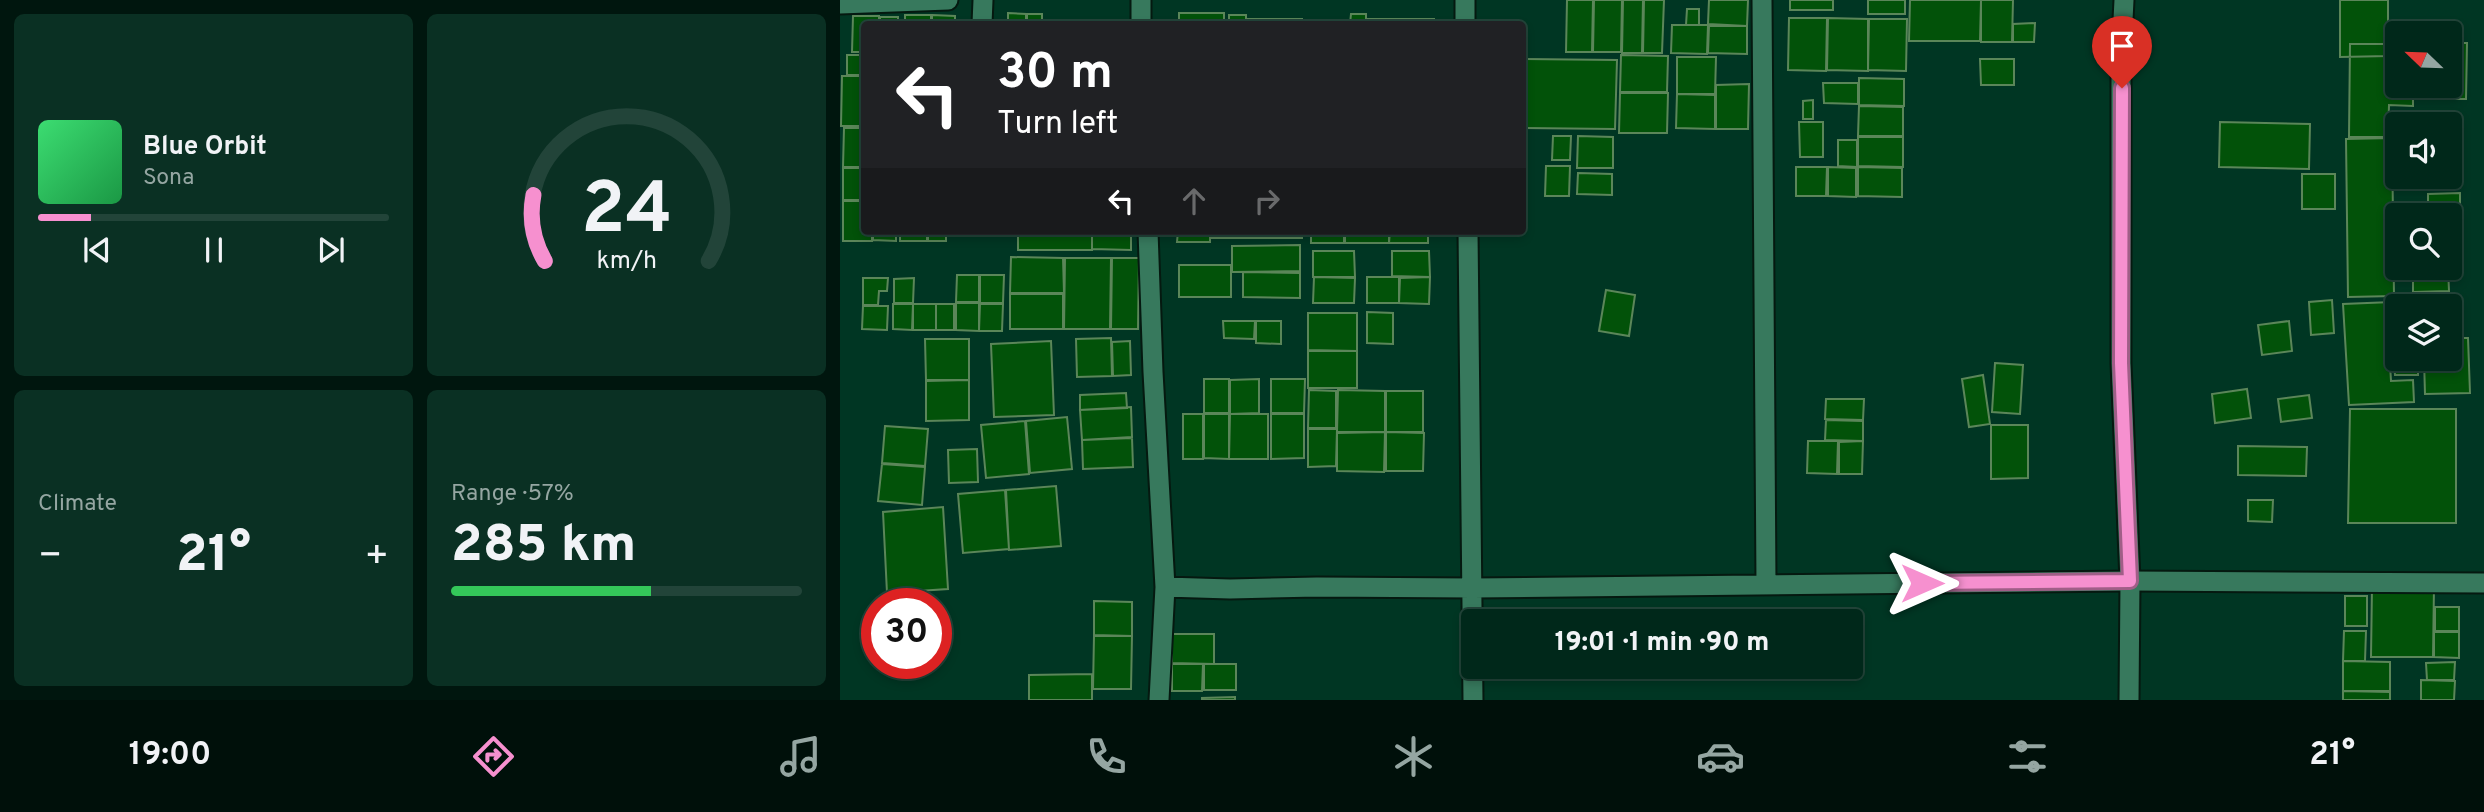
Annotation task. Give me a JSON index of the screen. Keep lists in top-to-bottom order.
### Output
{
  "north": "top left",
  "page": {
    "turn": ["30 m", "Turn left"],
    "song": ["Blue Orbit", "Sona"],
    "tile": [
      "Climate",
      ["Range · 57%", "285 km"]
    ],
    "heat": ["−", "21°", "+"],
    "limit": "30",
    "trip": "19:01 · 1 min · 90 m",
    "tabs": ["19:00", "21°"],
    "gauge": ["24", "km/h"]
  }
}
